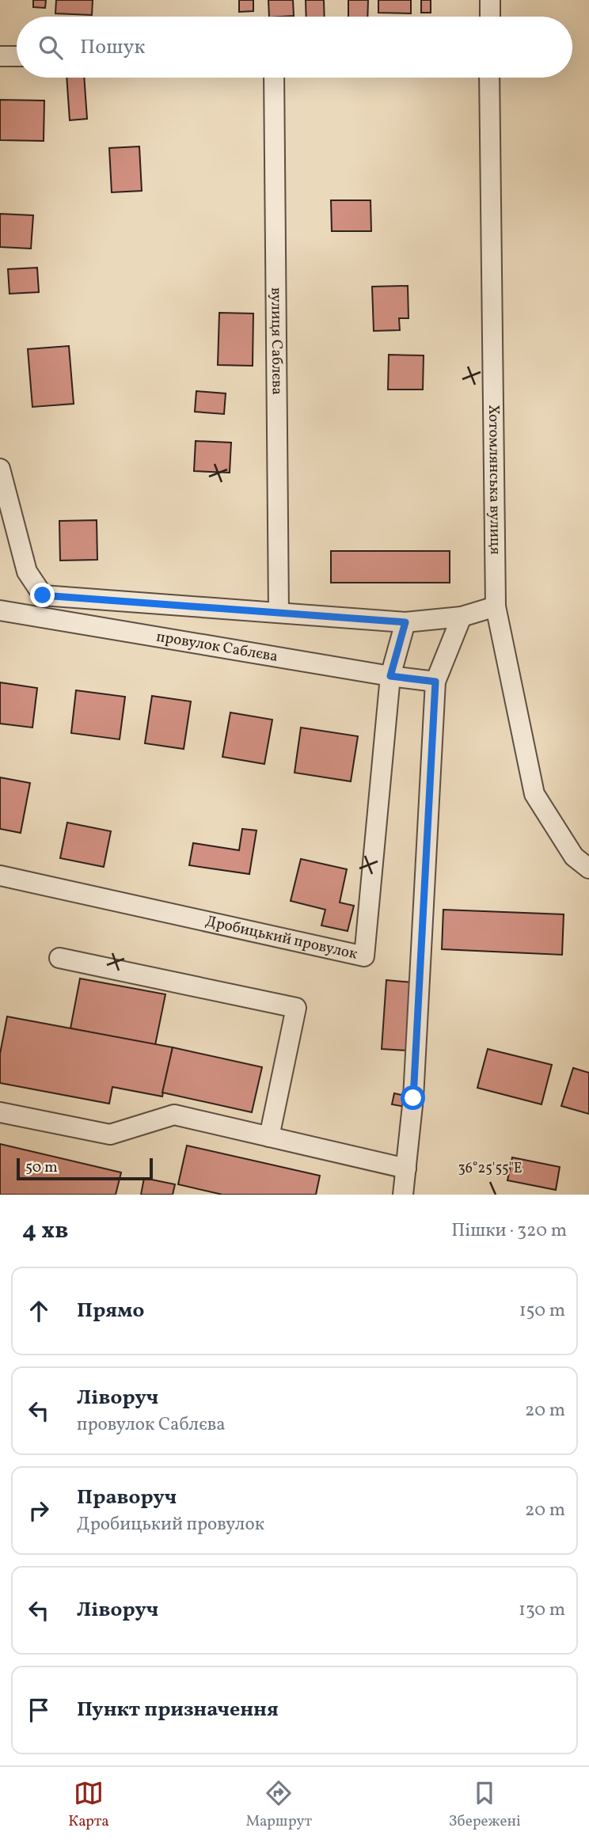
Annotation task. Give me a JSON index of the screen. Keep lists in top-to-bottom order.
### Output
{
  "streets": {
    "street": [
      "вулиця Саблєва",
      "Хотомлянська вулиця",
      "провулок Саблєва",
      "Дробицький провулок"
    ]
  },
  "crossings": [
    ["провулок Саблєва", "Дробицький провулок"]
  ],
  "scale_bar": "50 m",
  "page": {
    "search": "Пошук",
    "scale": "50 m",
    "heading": ["4 хв", "Пішки · 320 m"],
    "list": [
      ["Прямо", "150 m"],
      ["Ліворуч", "провулок Саблєва", "20 m"],
      ["Праворуч", "Дробицький провулок", "20 m"],
      ["Ліворуч", "130 m"],
      "Пункт призначення"
    ],
    "nav": ["Карта", "Маршрут", "Збережені"]
  },
  "coordinates": ["36°25'55\"E"]
}
